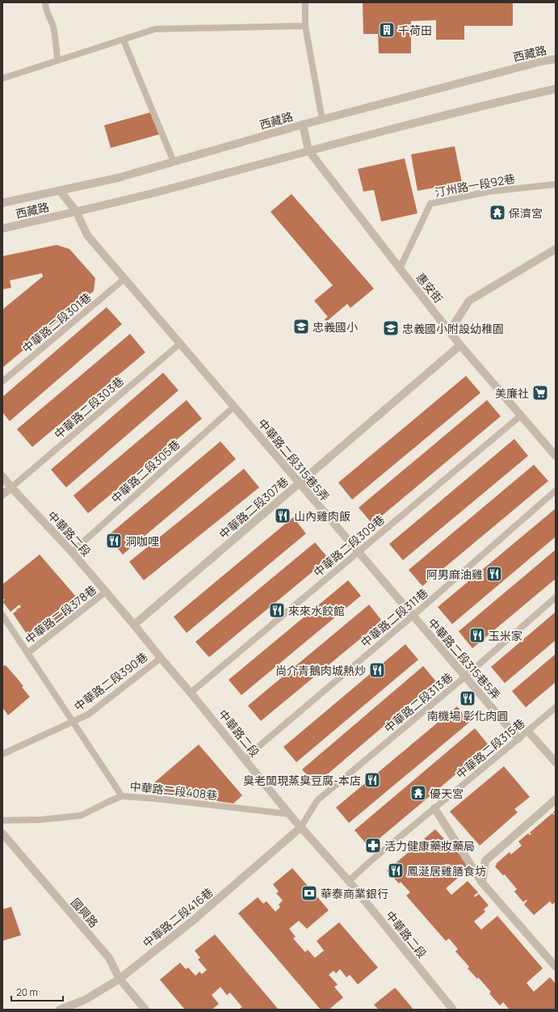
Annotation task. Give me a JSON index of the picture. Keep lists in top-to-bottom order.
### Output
{
  "streets": {
    "street": [
      "西藏路",
      "惠安街",
      "中華路二段315巷5弄",
      "中華路二段307巷",
      "中華路二段",
      "國興路",
      "中華路二段416巷"
    ],
    "lane": [
      "汀州路一段92巷",
      "中華路二段301巷",
      "中華路二段303巷",
      "中華路二段305巷",
      "中華路二段309巷",
      "中華路二段378巷",
      "中華路二段311巷",
      "中華路二段390巷",
      "中華路二段313巷",
      "中華路二段315巷",
      "中華路二段408巷"
    ]
  },
  "crossings": [
    ["西藏路", "惠安街"],
    ["西藏路", "中華路二段315巷5弄"],
    ["汀州路一段92巷", "惠安街"],
    ["惠安街", "中華路二段307巷"],
    ["惠安街", "中華路二段309巷"],
    ["中華路二段301巷", "中華路二段315巷5弄"],
    ["中華路二段303巷", "中華路二段315巷5弄"],
    ["中華路二段303巷", "中華路二段"],
    ["中華路二段315巷5弄", "中華路二段305巷"],
    ["中華路二段315巷5弄", "中華路二段307巷"],
    ["中華路二段315巷5弄", "中華路二段309巷"],
    ["中華路二段315巷5弄", "中華路二段311巷"],
    ["中華路二段315巷5弄", "中華路二段313巷"],
    ["中華路二段315巷5弄", "中華路二段315巷"],
    ["中華路二段305巷", "中華路二段"],
    ["中華路二段307巷", "中華路二段"],
    ["中華路二段", "中華路二段309巷"],
    ["中華路二段", "中華路二段378巷"],
    ["中華路二段", "中華路二段311巷"],
    ["中華路二段", "中華路二段390巷"],
    ["中華路二段", "中華路二段313巷"],
    ["中華路二段", "中華路二段315巷"],
    ["中華路二段", "中華路二段408巷"],
    ["中華路二段", "中華路二段416巷"],
    ["中華路二段313巷", "中華路二段416巷"],
    ["國興路", "中華路二段416巷"]
  ],
  "places": {
    "building": ["千荷田"],
    "temple": ["保濟宮", "優天宮"],
    "school or university": ["忠義國小", "忠義國小附設幼稚園"],
    "supermarket": ["美廉社"],
    "restaurant": [
      "山內雞肉飯",
      "洞咖哩",
      "阿男麻油雞",
      "來來水餃館",
      "玉米家",
      "尚介青鵝肉城熱炒",
      "南機場 彰化肉圓",
      "臭老闆現蒸臭豆腐-本店",
      "鳳涎居雞膳食坊"
    ],
    "pharmacy": ["活力健康藥妝藥局"],
    "bank": ["華泰商業銀行"]
  },
  "scale_bar": "20 m"
}
